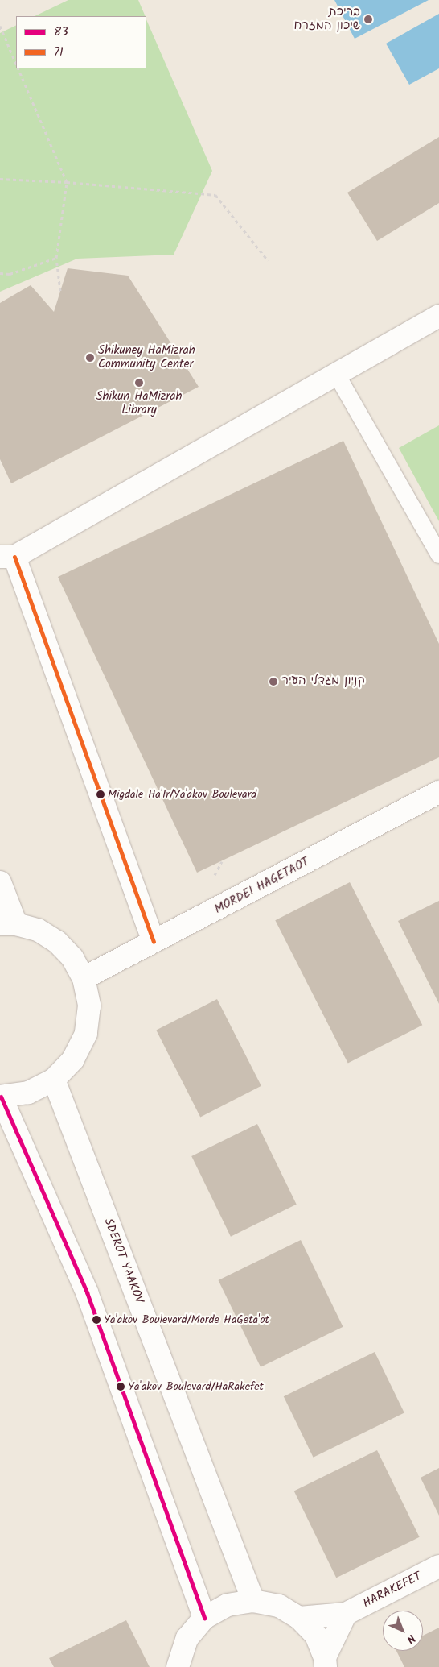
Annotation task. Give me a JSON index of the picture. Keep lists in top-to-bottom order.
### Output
{
  "streets": {
    "street": ["MORDEI HAGETAOT", "SDEROT YAAKOV", "HARAKEFET"]
  },
  "places": [
    "בריכת שיכון המזרח",
    "Shikuney HaMizrah Community Center",
    "Shikun HaMizrah Library",
    "קניון מגדלי העיר",
    "Migdale Ha'Ir/Ya'akov Boulevard",
    "Ya'akov Boulevard/Morde HaGeta'ot",
    "Ya'akov Boulevard/HaRakefet"
  ],
  "lines": ["transit line 71", "transit line 83"],
  "legend": ["83", "71"],
  "north": "bottom right"
}
